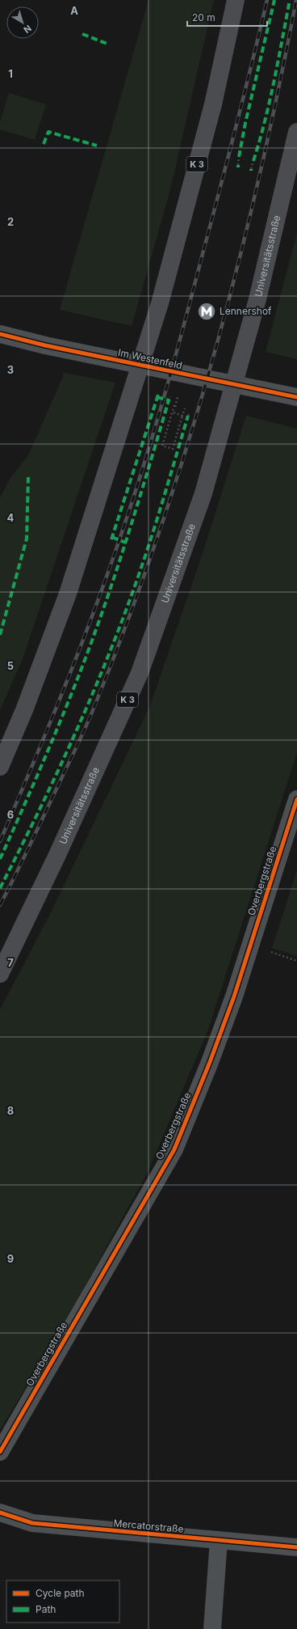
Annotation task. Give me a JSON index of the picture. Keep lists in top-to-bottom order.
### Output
{
  "streets": {
    "highway": ["K 3", "Universitätsstraße"],
    "street": ["Im Westenfeld", "Overbergstraße", "Mercatorstraße"]
  },
  "places": {
    "metro station": ["Lennershof"]
  },
  "legend": ["Cycle path", "Path"],
  "scale_bar": "20 m",
  "north": "bottom right",
  "grid": {
    "columns": ["A"],
    "rows": [
      "1",
      "2",
      "3",
      "4",
      "5",
      "6",
      "7",
      "8",
      "9"
    ]
  }
}
